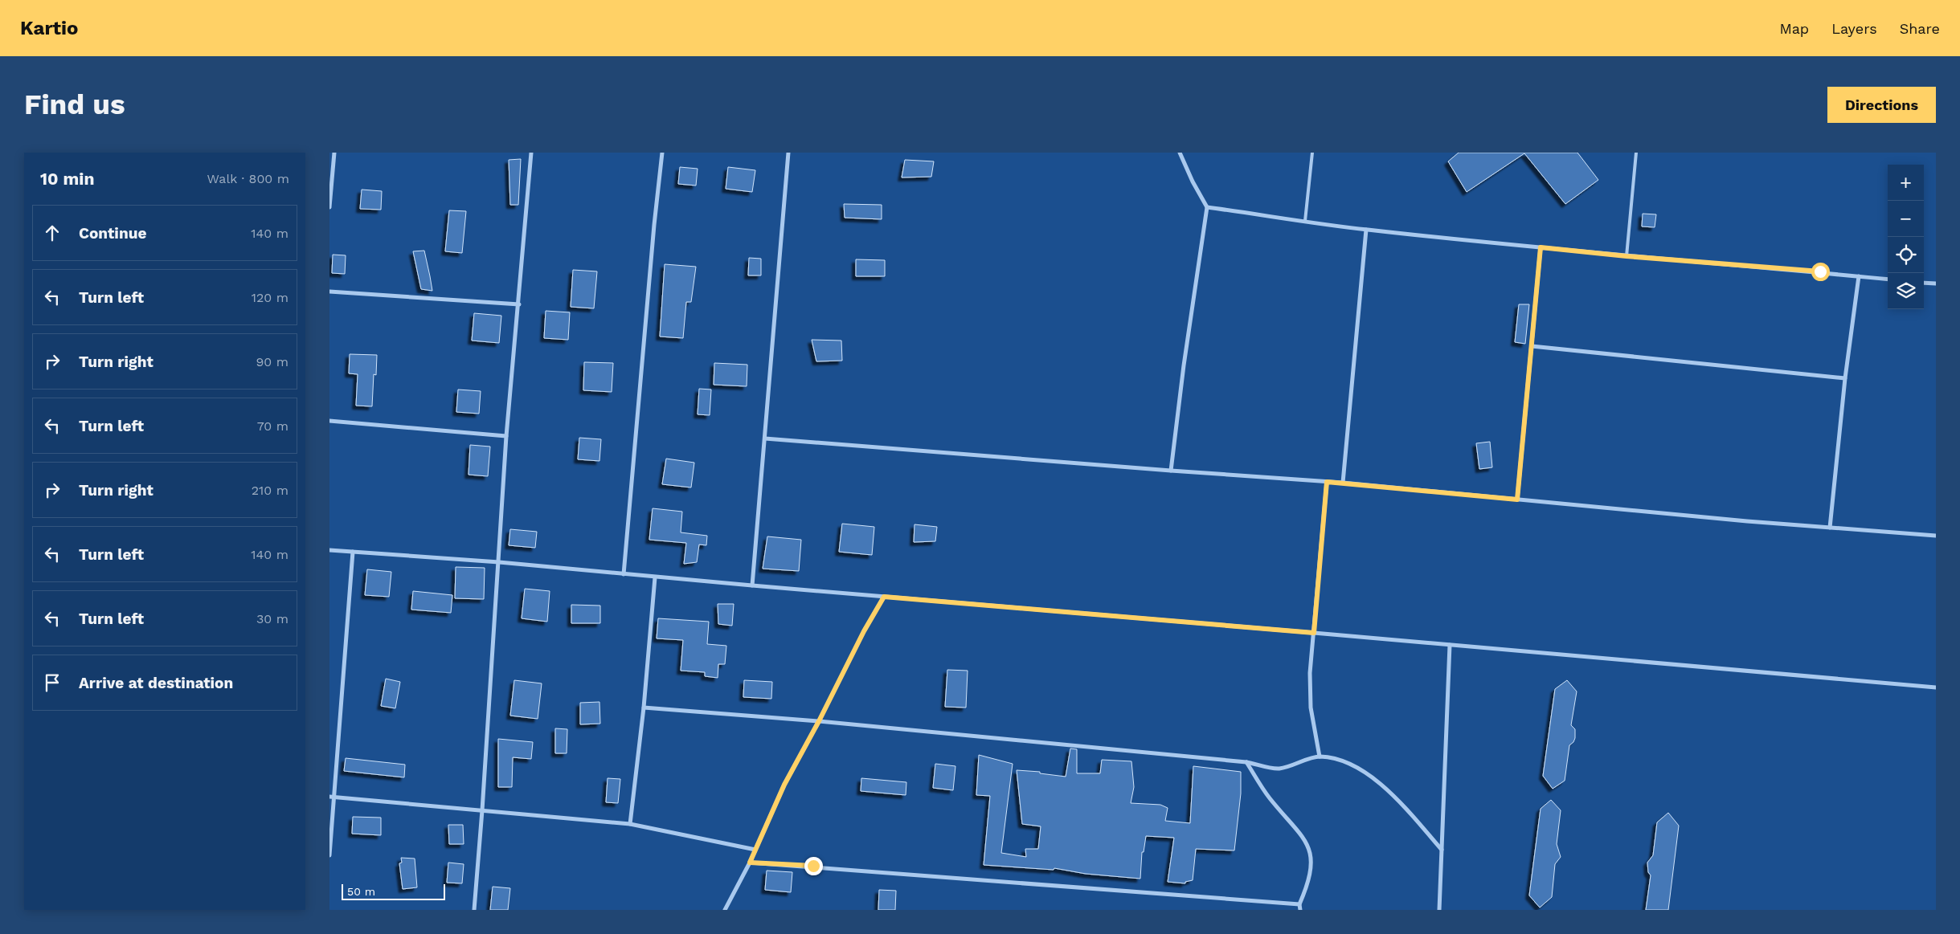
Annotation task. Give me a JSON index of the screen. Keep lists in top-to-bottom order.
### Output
{
  "scale_bar": "50 m",
  "page": {
    "header": "Kartio",
    "nav": ["Map", "Layers", "Share"],
    "buttons": "Directions",
    "title": "Find us",
    "heading": ["10 min", "Walk · 800 m"],
    "map_buttons": ["+", "−"],
    "list": [
      ["Continue", "140 m"],
      ["Turn left", "120 m"],
      ["Turn right", "90 m"],
      ["Turn left", "70 m"],
      ["Turn right", "210 m"],
      ["Turn left", "140 m"],
      ["Turn left", "30 m"],
      "Arrive at destination"
    ],
    "scale": "50 m"
  }
}
